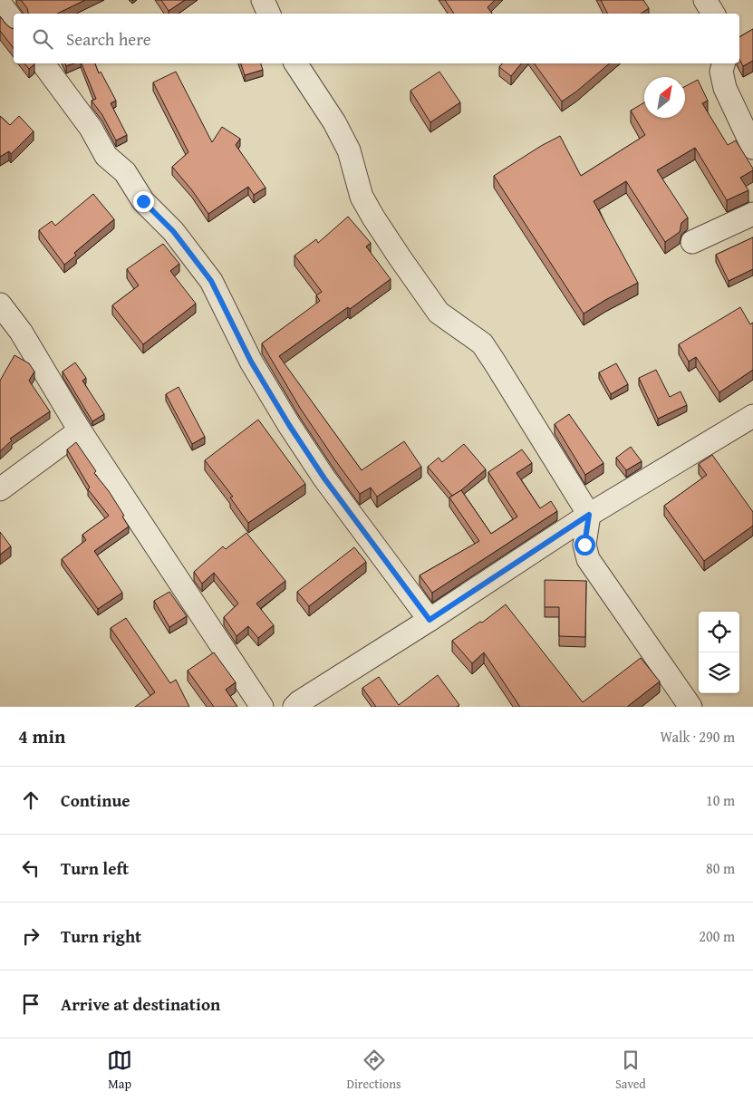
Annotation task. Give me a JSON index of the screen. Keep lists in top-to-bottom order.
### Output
{
  "north": "top right",
  "page": {
    "search": "Search here",
    "heading": ["4 min", "Walk · 290 m"],
    "list": [
      ["Continue", "10 m"],
      ["Turn left", "80 m"],
      ["Turn right", "200 m"],
      "Arrive at destination"
    ],
    "nav": ["Map", "Directions", "Saved"]
  }
}
